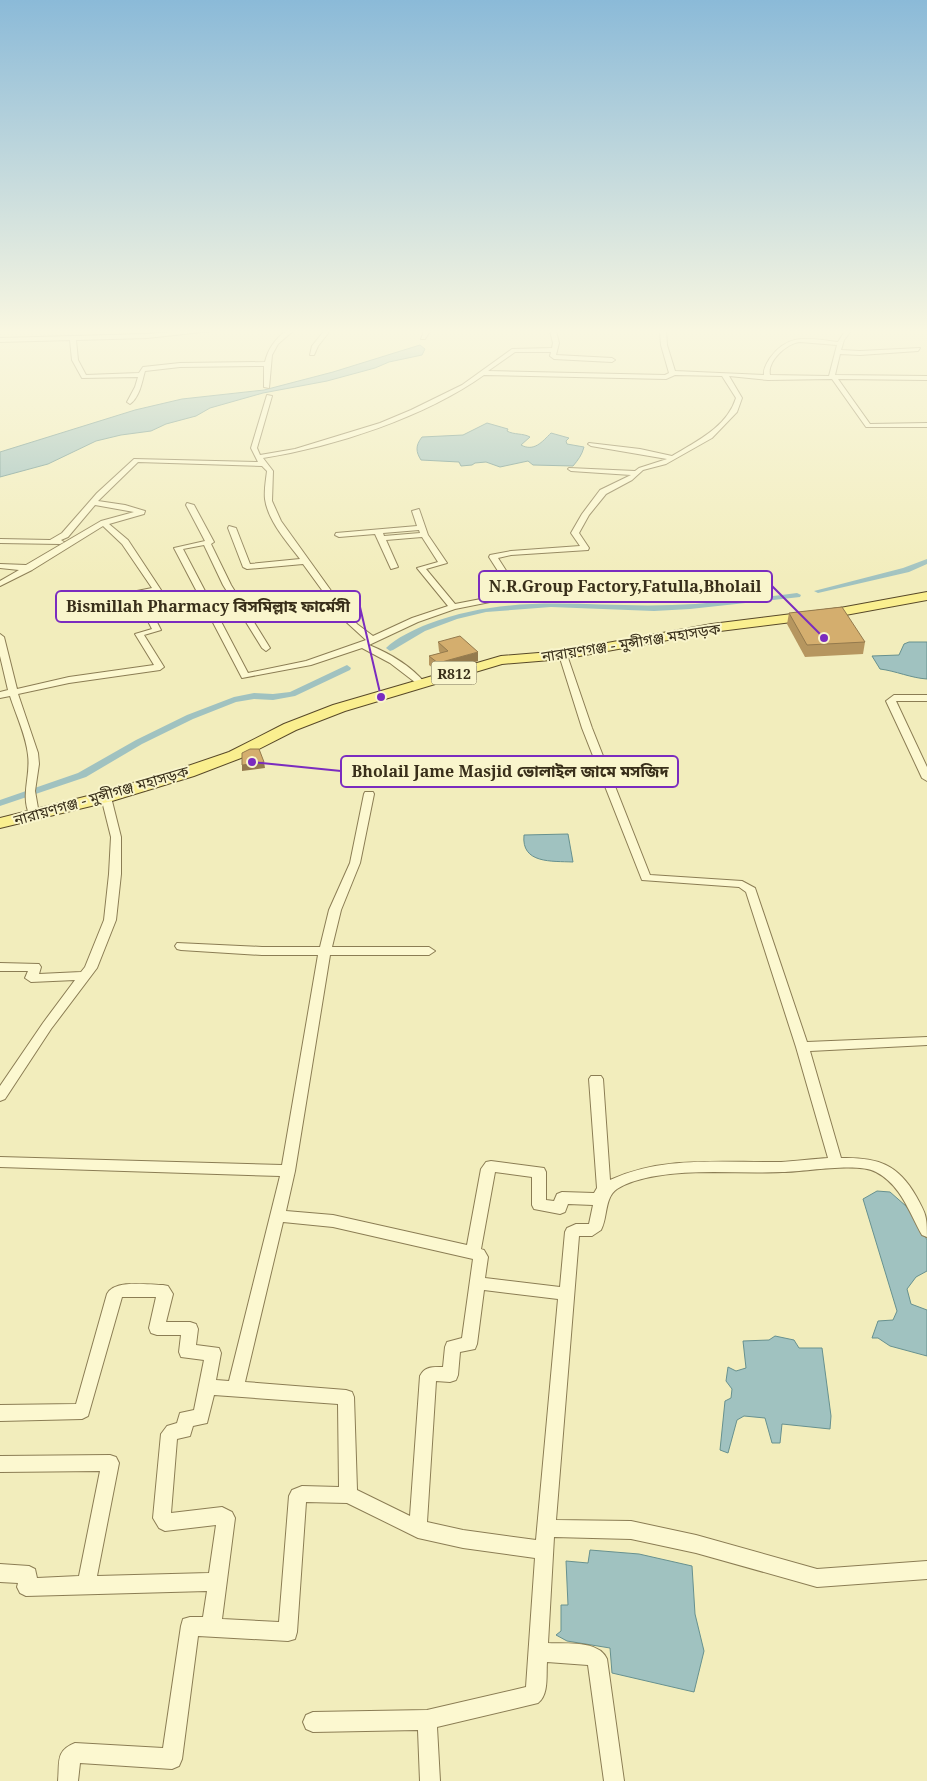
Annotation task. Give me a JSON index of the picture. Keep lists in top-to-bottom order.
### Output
{
  "streets": {
    "main road": ["নারায়ণগঞ্জ - মুন্সীগঞ্জ মহাসড়ক", "R812"]
  },
  "places": ["N.R.Group Factory,Fatulla,Bholail", "Bismillah Pharmacy বিসমিল্লাহ ফার্মেসী", "Bholail Jame Masjid ভোলাইল জামে মসজিদ"]
}
